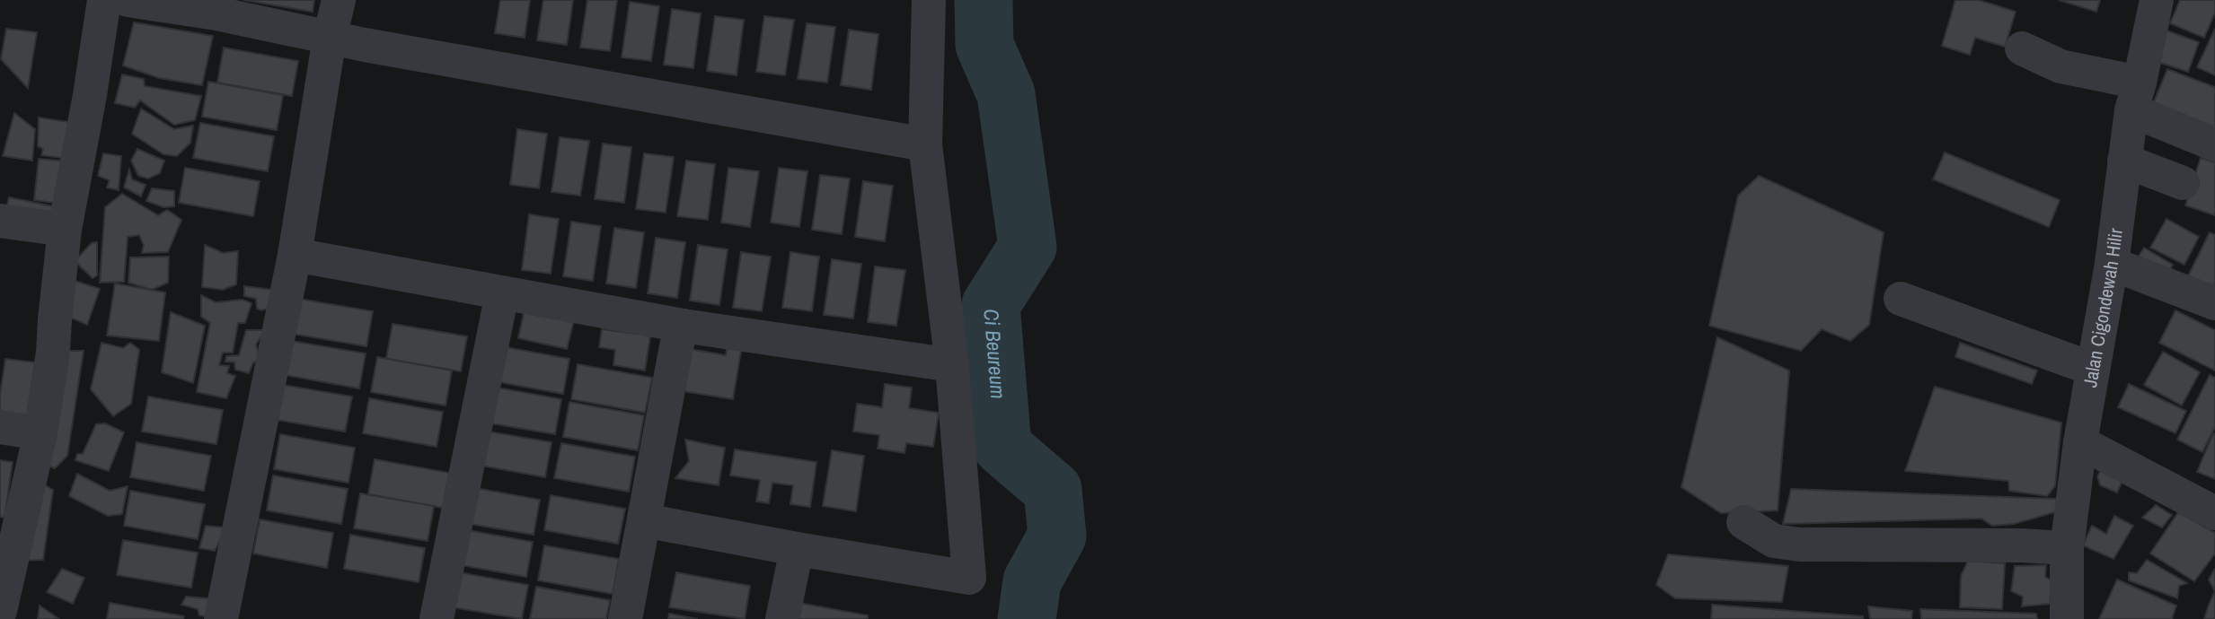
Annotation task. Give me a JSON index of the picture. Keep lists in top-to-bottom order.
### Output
{
  "streets": {
    "street": ["Jalan Cigondewah Hilir"]
  },
  "water": ["Ci Beureum"]
}
